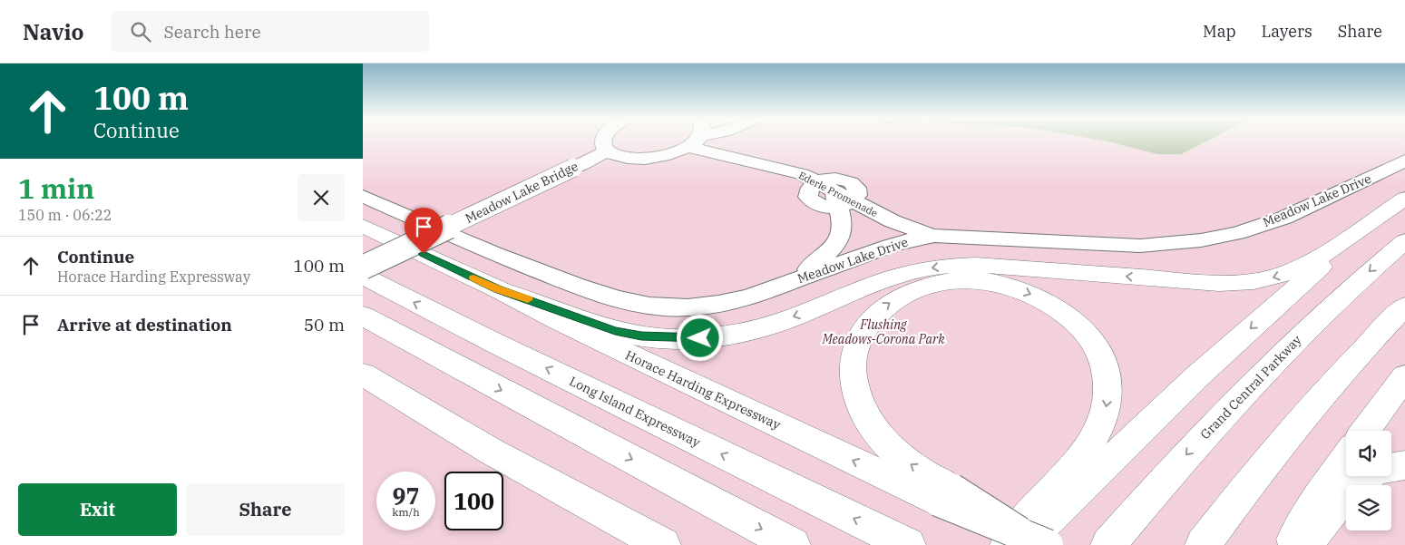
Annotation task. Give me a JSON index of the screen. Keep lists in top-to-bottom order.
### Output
{
  "streets": {
    "main road": ["Grand Central Parkway", "Horace Harding Expressway", "Long Island Expressway"],
    "street": ["Meadow Lake Bridge", "Ederle Promenade", "Meadow Lake Drive"]
  },
  "crossings": [
    ["Ederle Promenade", "Meadow Lake Drive"]
  ],
  "parks": ["Flushing Meadows-Corona Park"],
  "page": {
    "header": "Navio",
    "search": "Search here",
    "nav": ["Map", "Layers", "Share"],
    "turn": ["100 m", "Continue"],
    "heading": ["1 min", "150 m · 06:22"],
    "list": [
      {
        "name": "Continue",
        "note": "Horace Harding Expressway",
        "value": "100 m"
      },
      {
        "name": "Arrive at destination",
        "value": "50 m"
      }
    ],
    "speed": "97 km/h",
    "limit": "100",
    "buttons": ["Exit", "Share"]
  }
}
